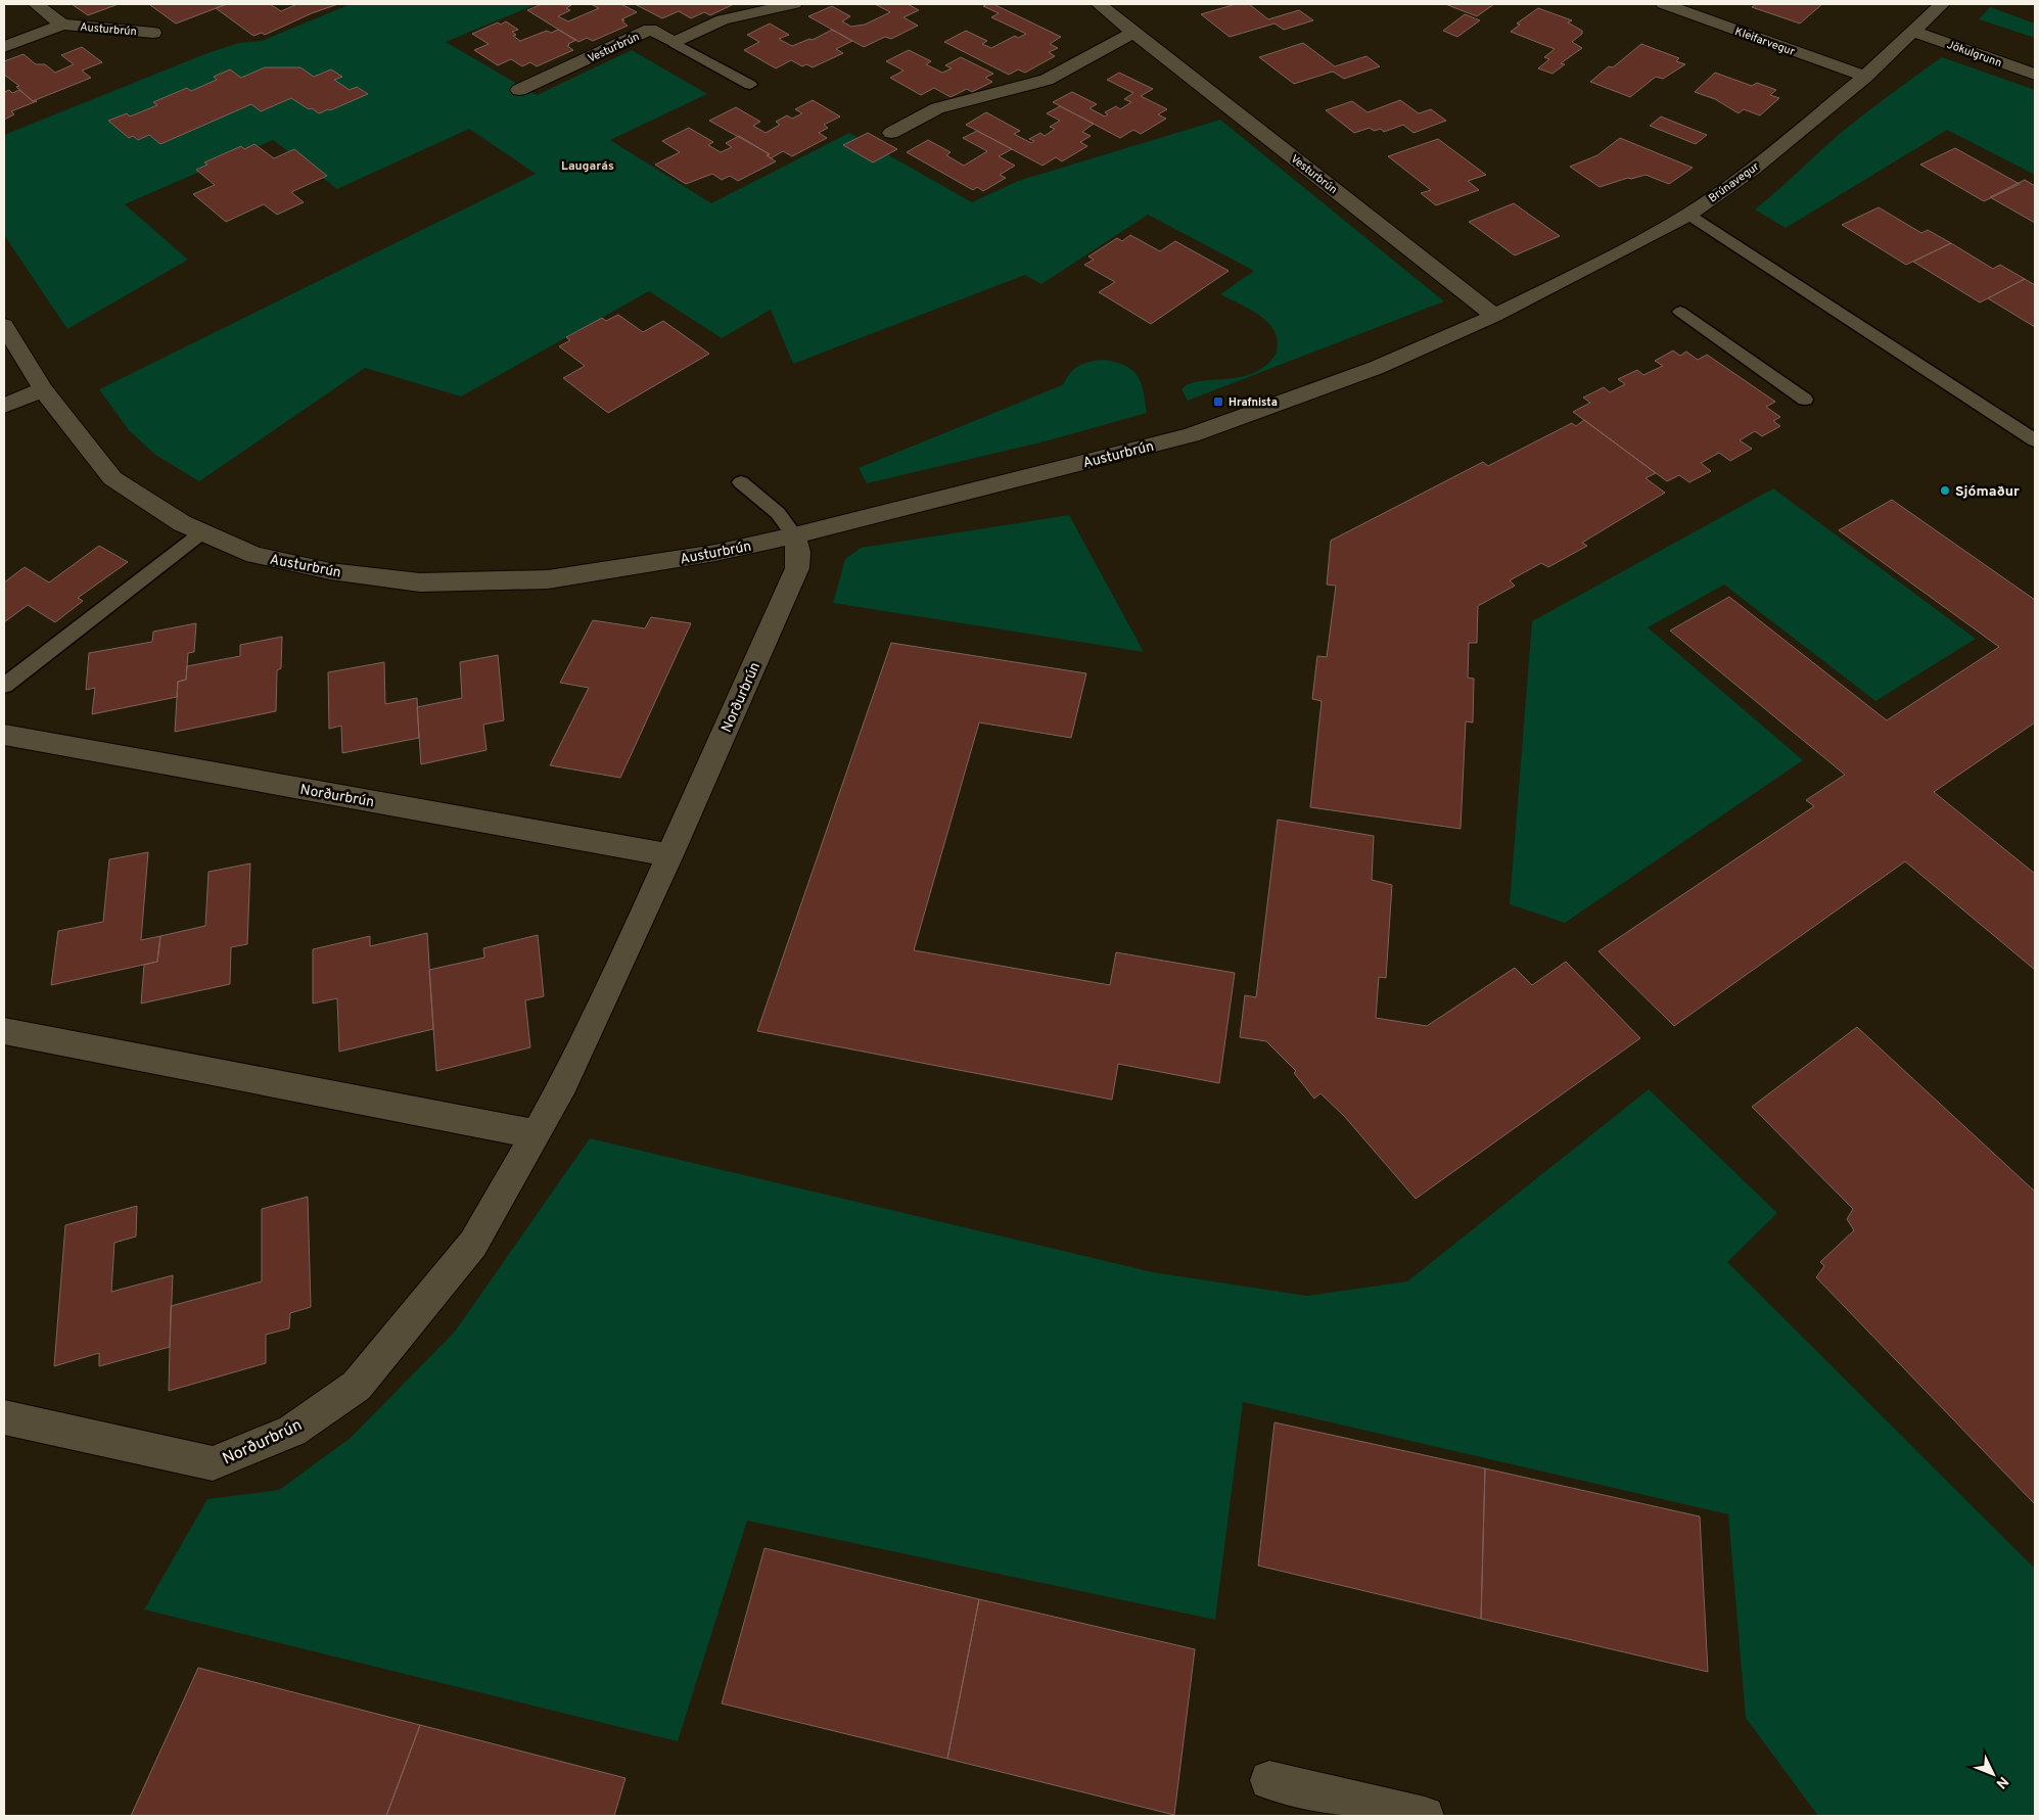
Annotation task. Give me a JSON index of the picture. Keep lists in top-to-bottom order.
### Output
{
  "streets": {
    "street": [
      "Austurbrún",
      "Kleifarvegur",
      "Vesturbrún",
      "Jökulgrunn",
      "Brúnavegur",
      "Norðurbrún"
    ]
  },
  "crossings": [
    ["Austurbrún", "Vesturbrún"],
    ["Austurbrún", "Brúnavegur"],
    ["Austurbrún", "Norðurbrún"],
    ["Kleifarvegur", "Brúnavegur"],
    ["Vesturbrún", "Brúnavegur"],
    ["Jökulgrunn", "Brúnavegur"]
  ],
  "districts": ["Laugarás"],
  "places": {
    "transit": ["Hrafnista"],
    "other": ["Sjómaður"]
  },
  "north": "bottom right"
}
